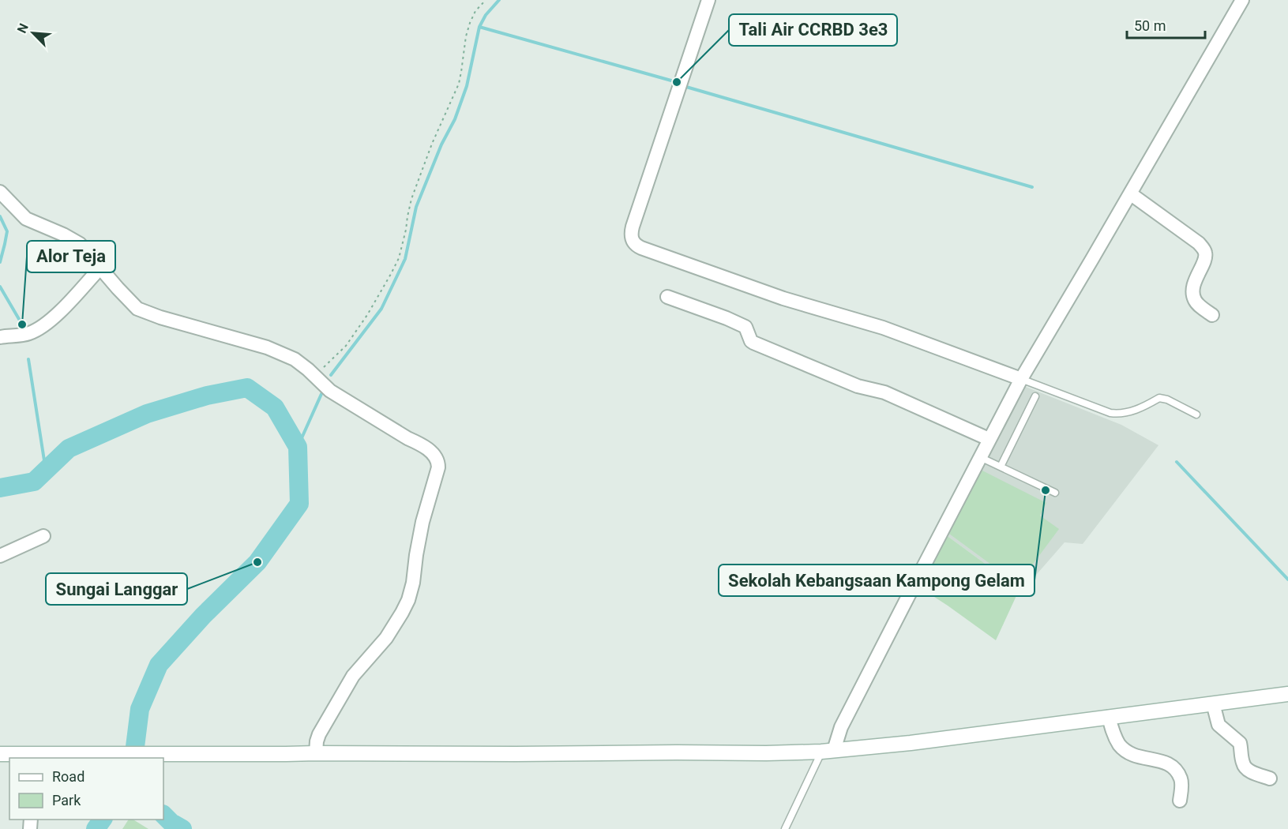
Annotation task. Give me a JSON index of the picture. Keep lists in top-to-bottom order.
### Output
{
  "places": [
    "Tali Air CCRBD 3e3",
    "Alor Teja",
    "Sekolah Kebangsaan Kampong Gelam",
    "Sungai Langgar"
  ],
  "legend": ["Road", "Park"],
  "scale_bar": "50 m",
  "north": "top left"
}
